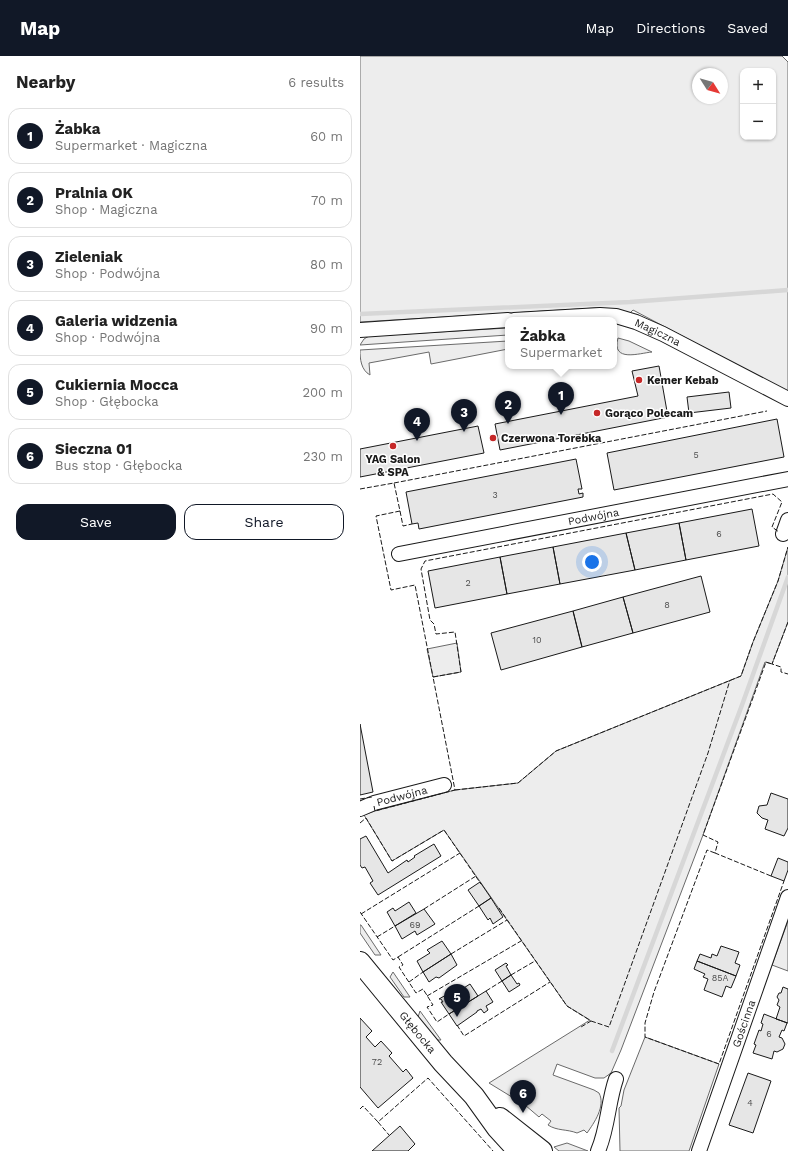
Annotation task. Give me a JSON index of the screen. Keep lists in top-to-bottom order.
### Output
{
  "streets": {
    "street": [
      "Magiczna",
      "Podwójna",
      "Gościnna",
      "Głębocka"
    ]
  },
  "places": [
    "Kemer Kebab",
    "Gorąco Polecam",
    "Czerwona Torebka",
    "YAG Salon & SPA"
  ],
  "house_numbers": [
    "5",
    "3",
    "6",
    "2",
    "8",
    "10",
    "69",
    "85A",
    "6",
    "72",
    "4"
  ],
  "north": "bottom right",
  "page": {
    "header": "Map",
    "nav": ["Map", "Directions", "Saved"],
    "heading": ["Nearby", "6 results"],
    "map_buttons": ["+", "−"],
    "list": [
      {
        "mark": "1",
        "name": "Żabka",
        "note": "Supermarket · Magiczna",
        "value": "60 m"
      },
      {
        "mark": "2",
        "name": "Pralnia OK",
        "note": "Shop · Magiczna",
        "value": "70 m"
      },
      {
        "mark": "3",
        "name": "Zieleniak",
        "note": "Shop · Podwójna",
        "value": "80 m"
      },
      {
        "mark": "4",
        "name": "Galeria widzenia",
        "note": "Shop · Podwójna",
        "value": "90 m"
      },
      {
        "mark": "5",
        "name": "Cukiernia Mocca",
        "note": "Shop · Głębocka",
        "value": "200 m"
      },
      {
        "mark": "6",
        "name": "Sieczna 01",
        "note": "Bus stop · Głębocka",
        "value": "230 m"
      }
    ],
    "popup": ["Żabka", "Supermarket"],
    "pins": [
      "1",
      "2",
      "3",
      "4",
      "5",
      "6"
    ],
    "buttons": ["Save", "Share"]
  }
}
